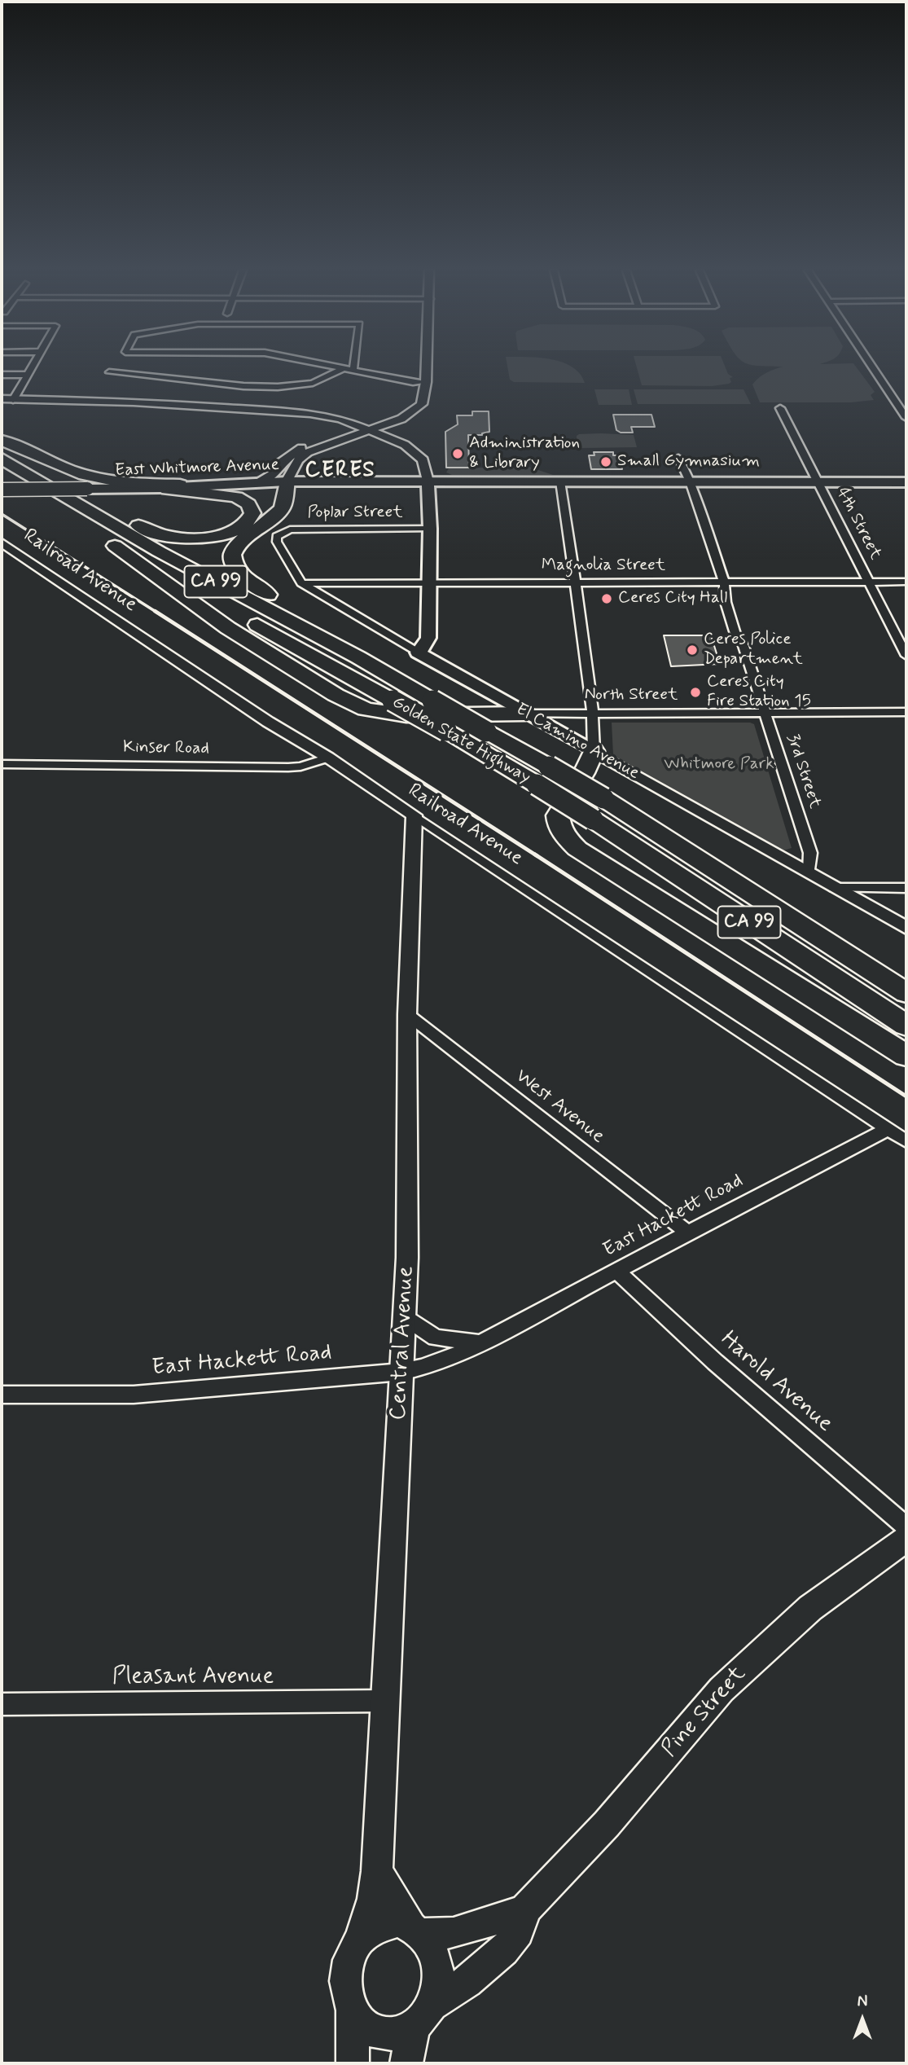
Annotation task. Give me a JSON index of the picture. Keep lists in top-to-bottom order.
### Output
{
  "streets": {
    "highway": ["CA 99", "Golden State Highway"],
    "main road": ["East Whitmore Avenue", "El Camino Avenue"],
    "street": [
      "Poplar Street",
      "4th Street",
      "Magnolia Street",
      "Railroad Avenue",
      "North Street",
      "Kinser Road",
      "3rd Street",
      "West Avenue",
      "East Hackett Road",
      "Central Avenue",
      "Harold Avenue",
      "Pleasant Avenue",
      "Pine Street"
    ]
  },
  "crossings": [
    ["East Whitmore Avenue", "4th Street"],
    ["East Whitmore Avenue", "3rd Street"],
    ["Poplar Street", "El Camino Avenue"],
    ["4th Street", "Magnolia Street"],
    ["Magnolia Street", "El Camino Avenue"],
    ["Magnolia Street", "3rd Street"],
    ["Railroad Avenue", "Kinser Road"],
    ["Railroad Avenue", "East Hackett Road"],
    ["Railroad Avenue", "Central Avenue"],
    ["North Street", "El Camino Avenue"],
    ["North Street", "3rd Street"],
    ["El Camino Avenue", "3rd Street"],
    ["West Avenue", "East Hackett Road"],
    ["West Avenue", "Central Avenue"],
    ["East Hackett Road", "Central Avenue"],
    ["East Hackett Road", "Harold Avenue"],
    ["Central Avenue", "Pleasant Avenue"],
    ["Central Avenue", "Pine Street"]
  ],
  "districts": ["CERES"],
  "parks": ["Whitmore Park"],
  "places": [
    "Administration & Library",
    "Small Gymnasium",
    "Ceres City Hall",
    "Ceres Police Department",
    "Ceres City Fire Station 15"
  ],
  "north": "top"
}
